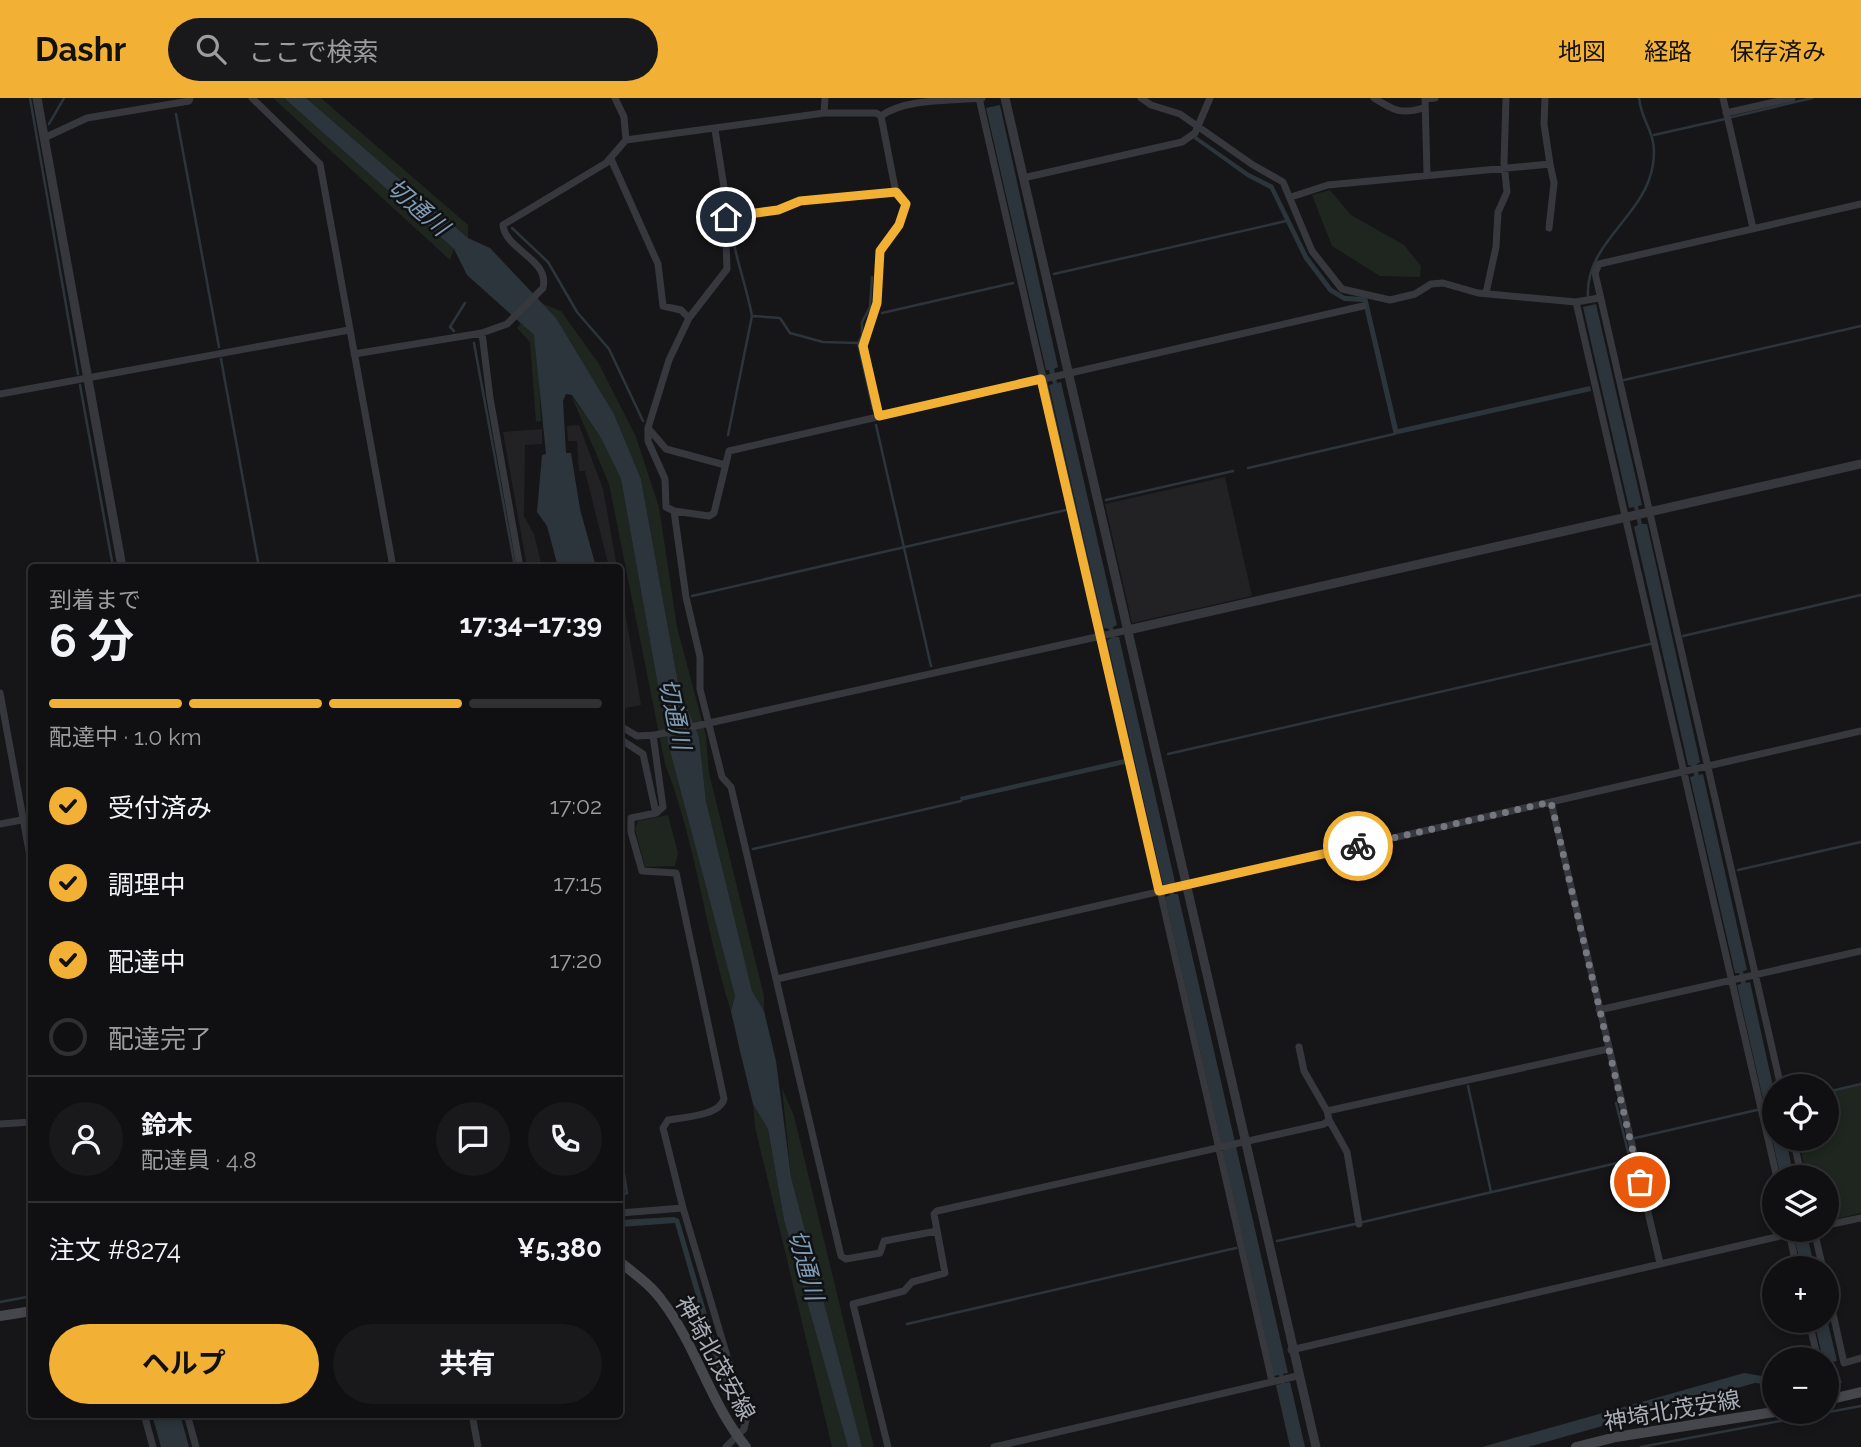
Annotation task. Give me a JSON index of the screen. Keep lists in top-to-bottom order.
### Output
{
  "streets": {
    "main road": ["神埼北茂安線"]
  },
  "water": ["切通川"],
  "page": {
    "header": "Dashr",
    "search": "ここで検索",
    "nav": ["地図", "経路", "保存済み"],
    "heading": ["6 分", "到着まで", "17:34–17:39"],
    "panel": [
      "鈴木",
      "配達員 · 4.8",
      "注文 #8274",
      "¥5,380"
    ],
    "bar": "配達中 · 1.0 km",
    "list": [
      ["受付済み", "17:02"],
      ["調理中", "17:15"],
      ["配達中", "17:20"],
      "配達完了"
    ],
    "map_buttons": ["+", "−"],
    "buttons": ["ヘルプ", "共有"]
  }
}
